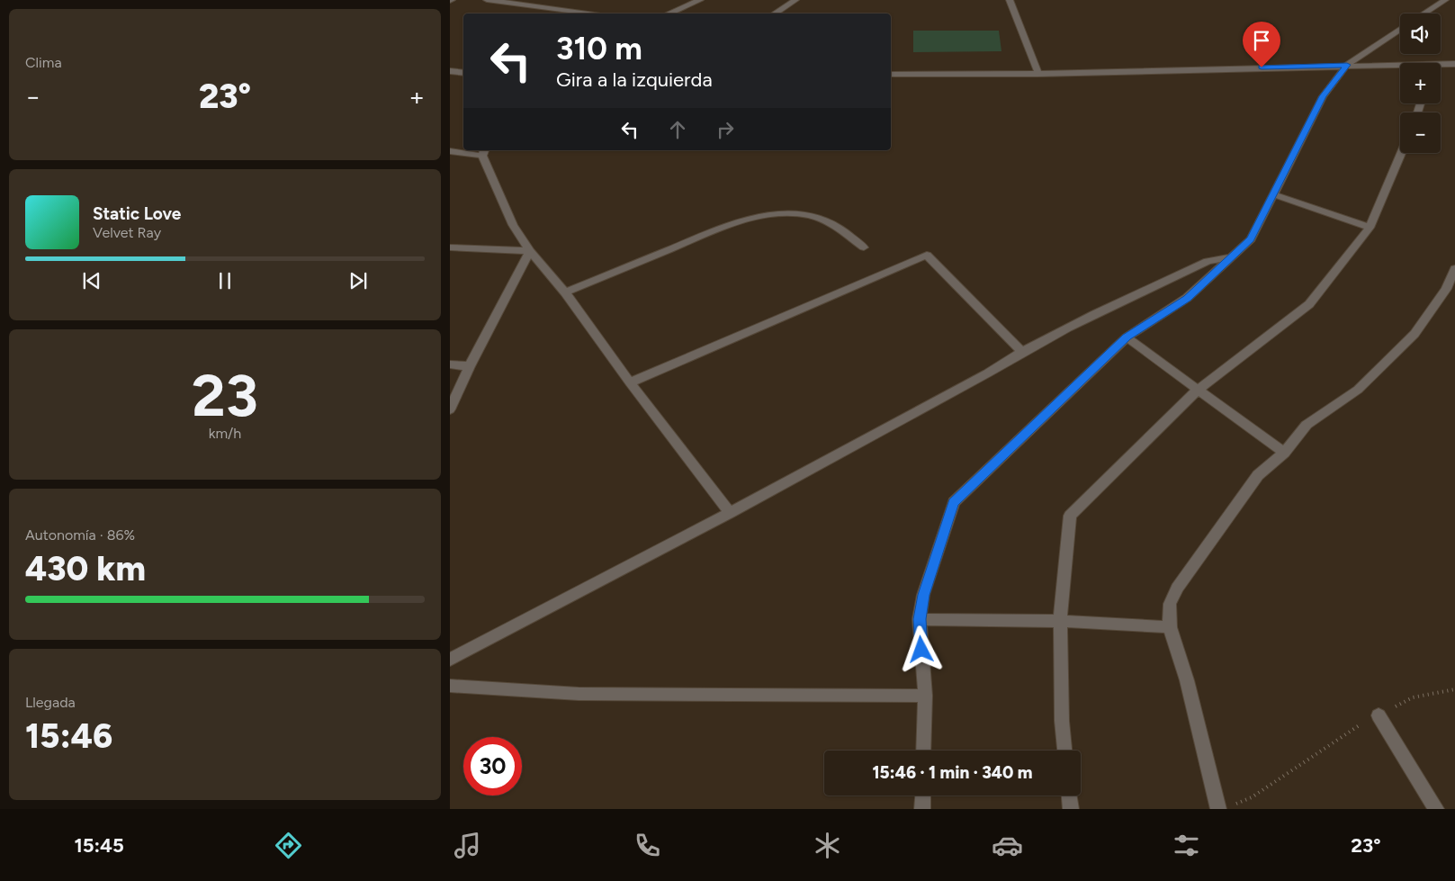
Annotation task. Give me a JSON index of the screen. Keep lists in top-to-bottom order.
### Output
{
  "page": {
    "tile": [
      "Clima",
      ["23", "km/h"],
      ["Autonomía · 86%", "430 km"],
      ["Llegada", "15:46"]
    ],
    "map_buttons": ["+", "−"],
    "turn": ["310 m", "Gira a la izquierda"],
    "heat": ["−", "23°", "+"],
    "song": ["Static Love", "Velvet Ray"],
    "limit": "30",
    "trip": "15:46 · 1 min · 340 m",
    "tabs": ["15:45", "23°"]
  }
}
